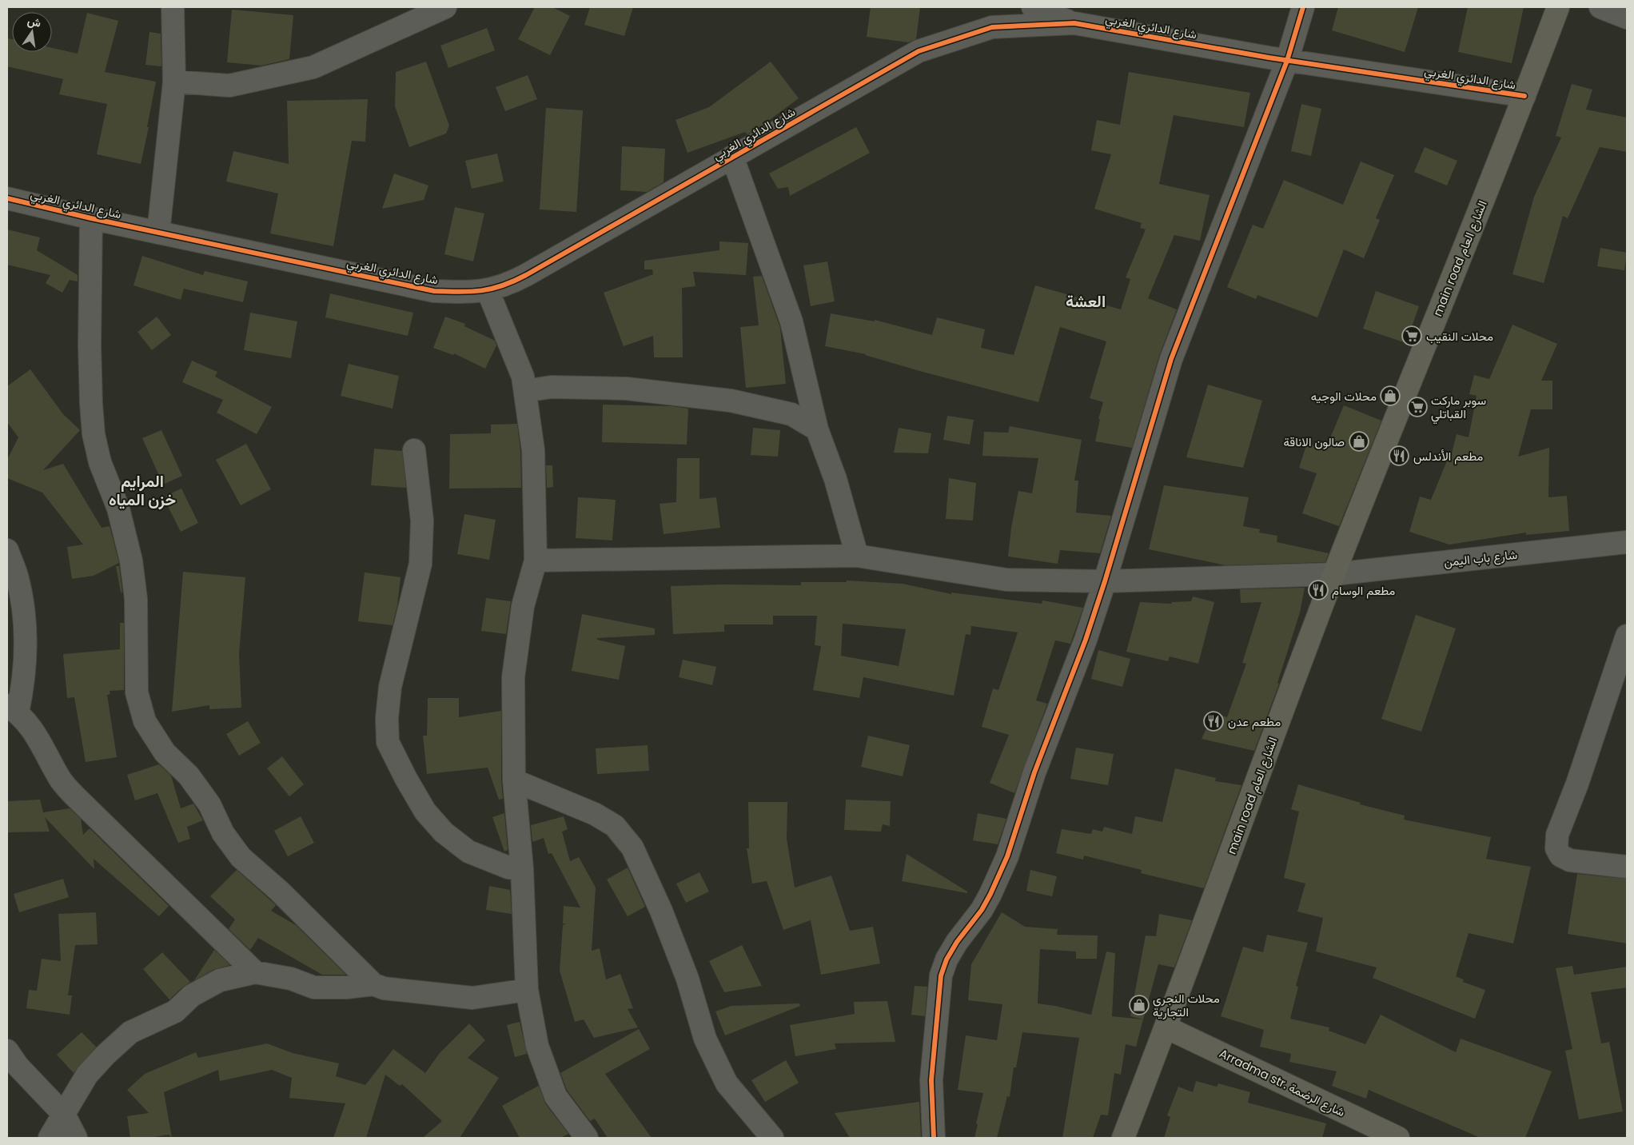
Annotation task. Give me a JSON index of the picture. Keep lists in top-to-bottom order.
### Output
{
  "streets": {
    "main road": ["main road الشارع العام", "Arradma str. شارع الرضمة"],
    "street": ["شارع الدائري الغربي", "شارع باب اليمن"]
  },
  "crossings": [
    ["شارع الدائري الغربي", "main road الشارع العام"],
    ["main road الشارع العام", "شارع باب اليمن"],
    ["main road الشارع العام", "Arradma str. شارع الرضمة"]
  ],
  "districts": ["العشة", "المرايم خزن المياه"],
  "places": {
    "supermarket": ["محلات النقيب", "سوبر ماركت القباتلي"],
    "shop": ["محلات الوجيه", "صالون الاناقة", "محلات النجري التجارية"],
    "restaurant": ["مطعم الأندلس", "مطعم الوسام", "مطعم عدن"]
  },
  "north": "top"
}
